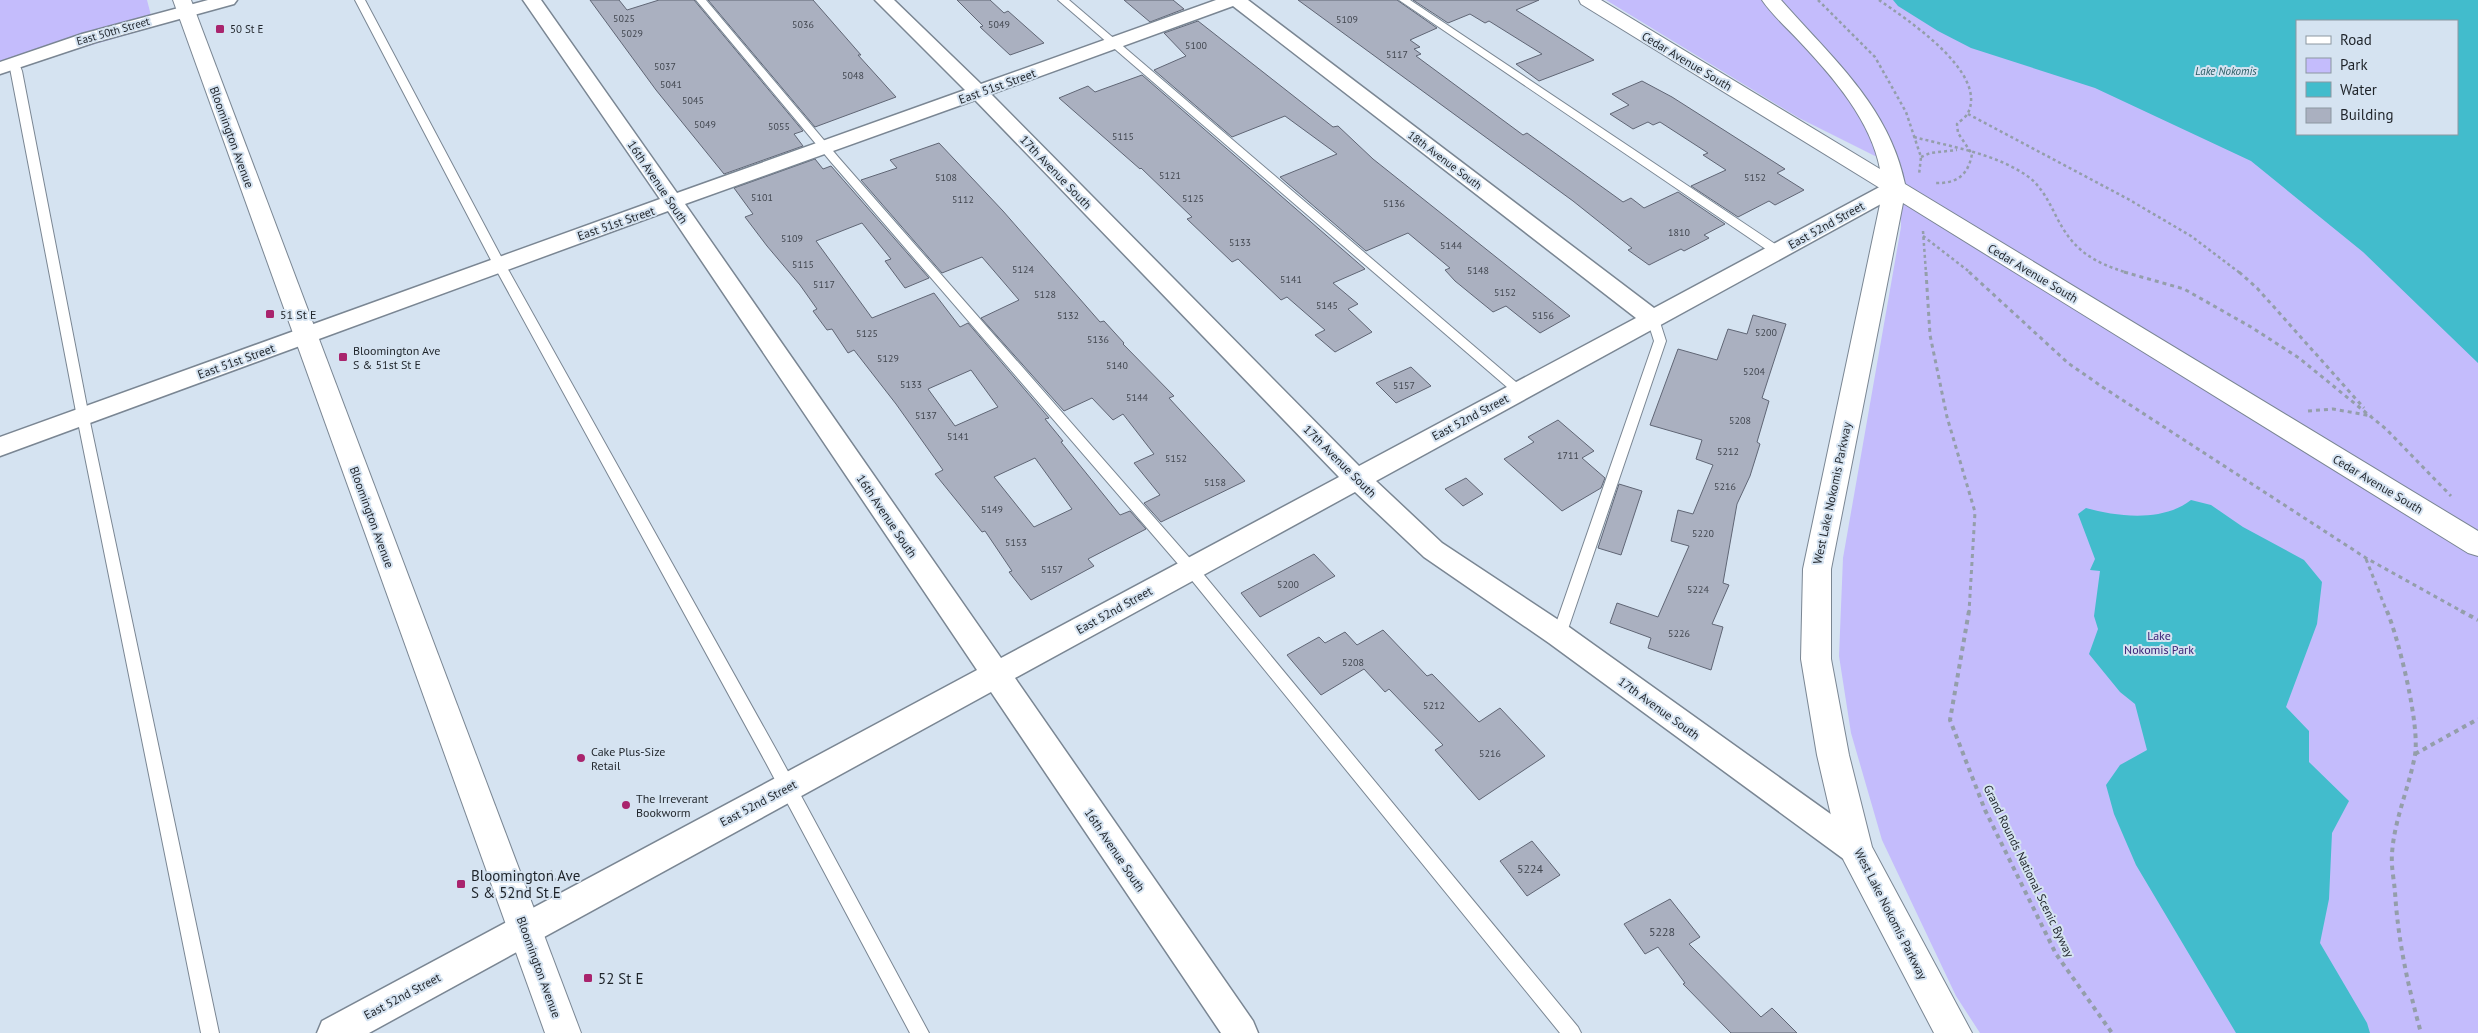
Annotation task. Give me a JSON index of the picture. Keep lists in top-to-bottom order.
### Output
{
  "streets": {
    "street": [
      "East 50th Street",
      "Cedar Avenue South",
      "East 51st Street",
      "Bloomington Avenue",
      "18th Avenue South",
      "17th Avenue South",
      "16th Avenue South",
      "East 52nd Street",
      "West Lake Nokomis Parkway"
    ],
    "path": ["Grand Rounds National Scenic Byway"]
  },
  "crossings": [
    ["East 50th Street", "Bloomington Avenue"],
    ["Cedar Avenue South", "East 52nd Street"],
    ["Cedar Avenue South", "West Lake Nokomis Parkway"],
    ["East 51st Street", "Bloomington Avenue"],
    ["East 51st Street", "18th Avenue South"],
    ["East 51st Street", "17th Avenue South"],
    ["East 51st Street", "16th Avenue South"],
    ["Bloomington Avenue", "East 52nd Street"],
    ["18th Avenue South", "East 52nd Street"],
    ["17th Avenue South", "East 52nd Street"],
    ["17th Avenue South", "West Lake Nokomis Parkway"],
    ["16th Avenue South", "East 52nd Street"],
    ["East 52nd Street", "West Lake Nokomis Parkway"]
  ],
  "water": ["Lake Nokomis"],
  "parks": ["Lake Nokomis Park"],
  "places": {
    "transit": [
      "50 St E",
      "51 St E",
      "Bloomington Ave S & 51st St E",
      "Bloomington Ave S & 52nd St E",
      "52 St E"
    ],
    "other": ["Cake Plus-Size Retail", "The Irreverant Bookworm"]
  },
  "house_numbers": [
    "5025",
    "5109",
    "5036",
    "5049",
    "5029",
    "5100",
    "5117",
    "5037",
    "5048",
    "5041",
    "5045",
    "5049",
    "5055",
    "5115",
    "5121",
    "5108",
    "5152",
    "5101",
    "5125",
    "5112",
    "5136",
    "1810",
    "5109",
    "5133",
    "5144",
    "5115",
    "5124",
    "5148",
    "5141",
    "5117",
    "5152",
    "5128",
    "5145",
    "5132",
    "5156",
    "5200",
    "5125",
    "5136",
    "5129",
    "5140",
    "5204",
    "5133",
    "5157",
    "5144",
    "5137",
    "5208",
    "5141",
    "5212",
    "1711",
    "5152",
    "5158",
    "5216",
    "5149",
    "5220",
    "5153",
    "5157",
    "5200",
    "5224",
    "5226",
    "5208",
    "5212",
    "5216",
    "5224",
    "5228"
  ],
  "legend": [
    "Road",
    "Park",
    "Water",
    "Building"
  ]
}
